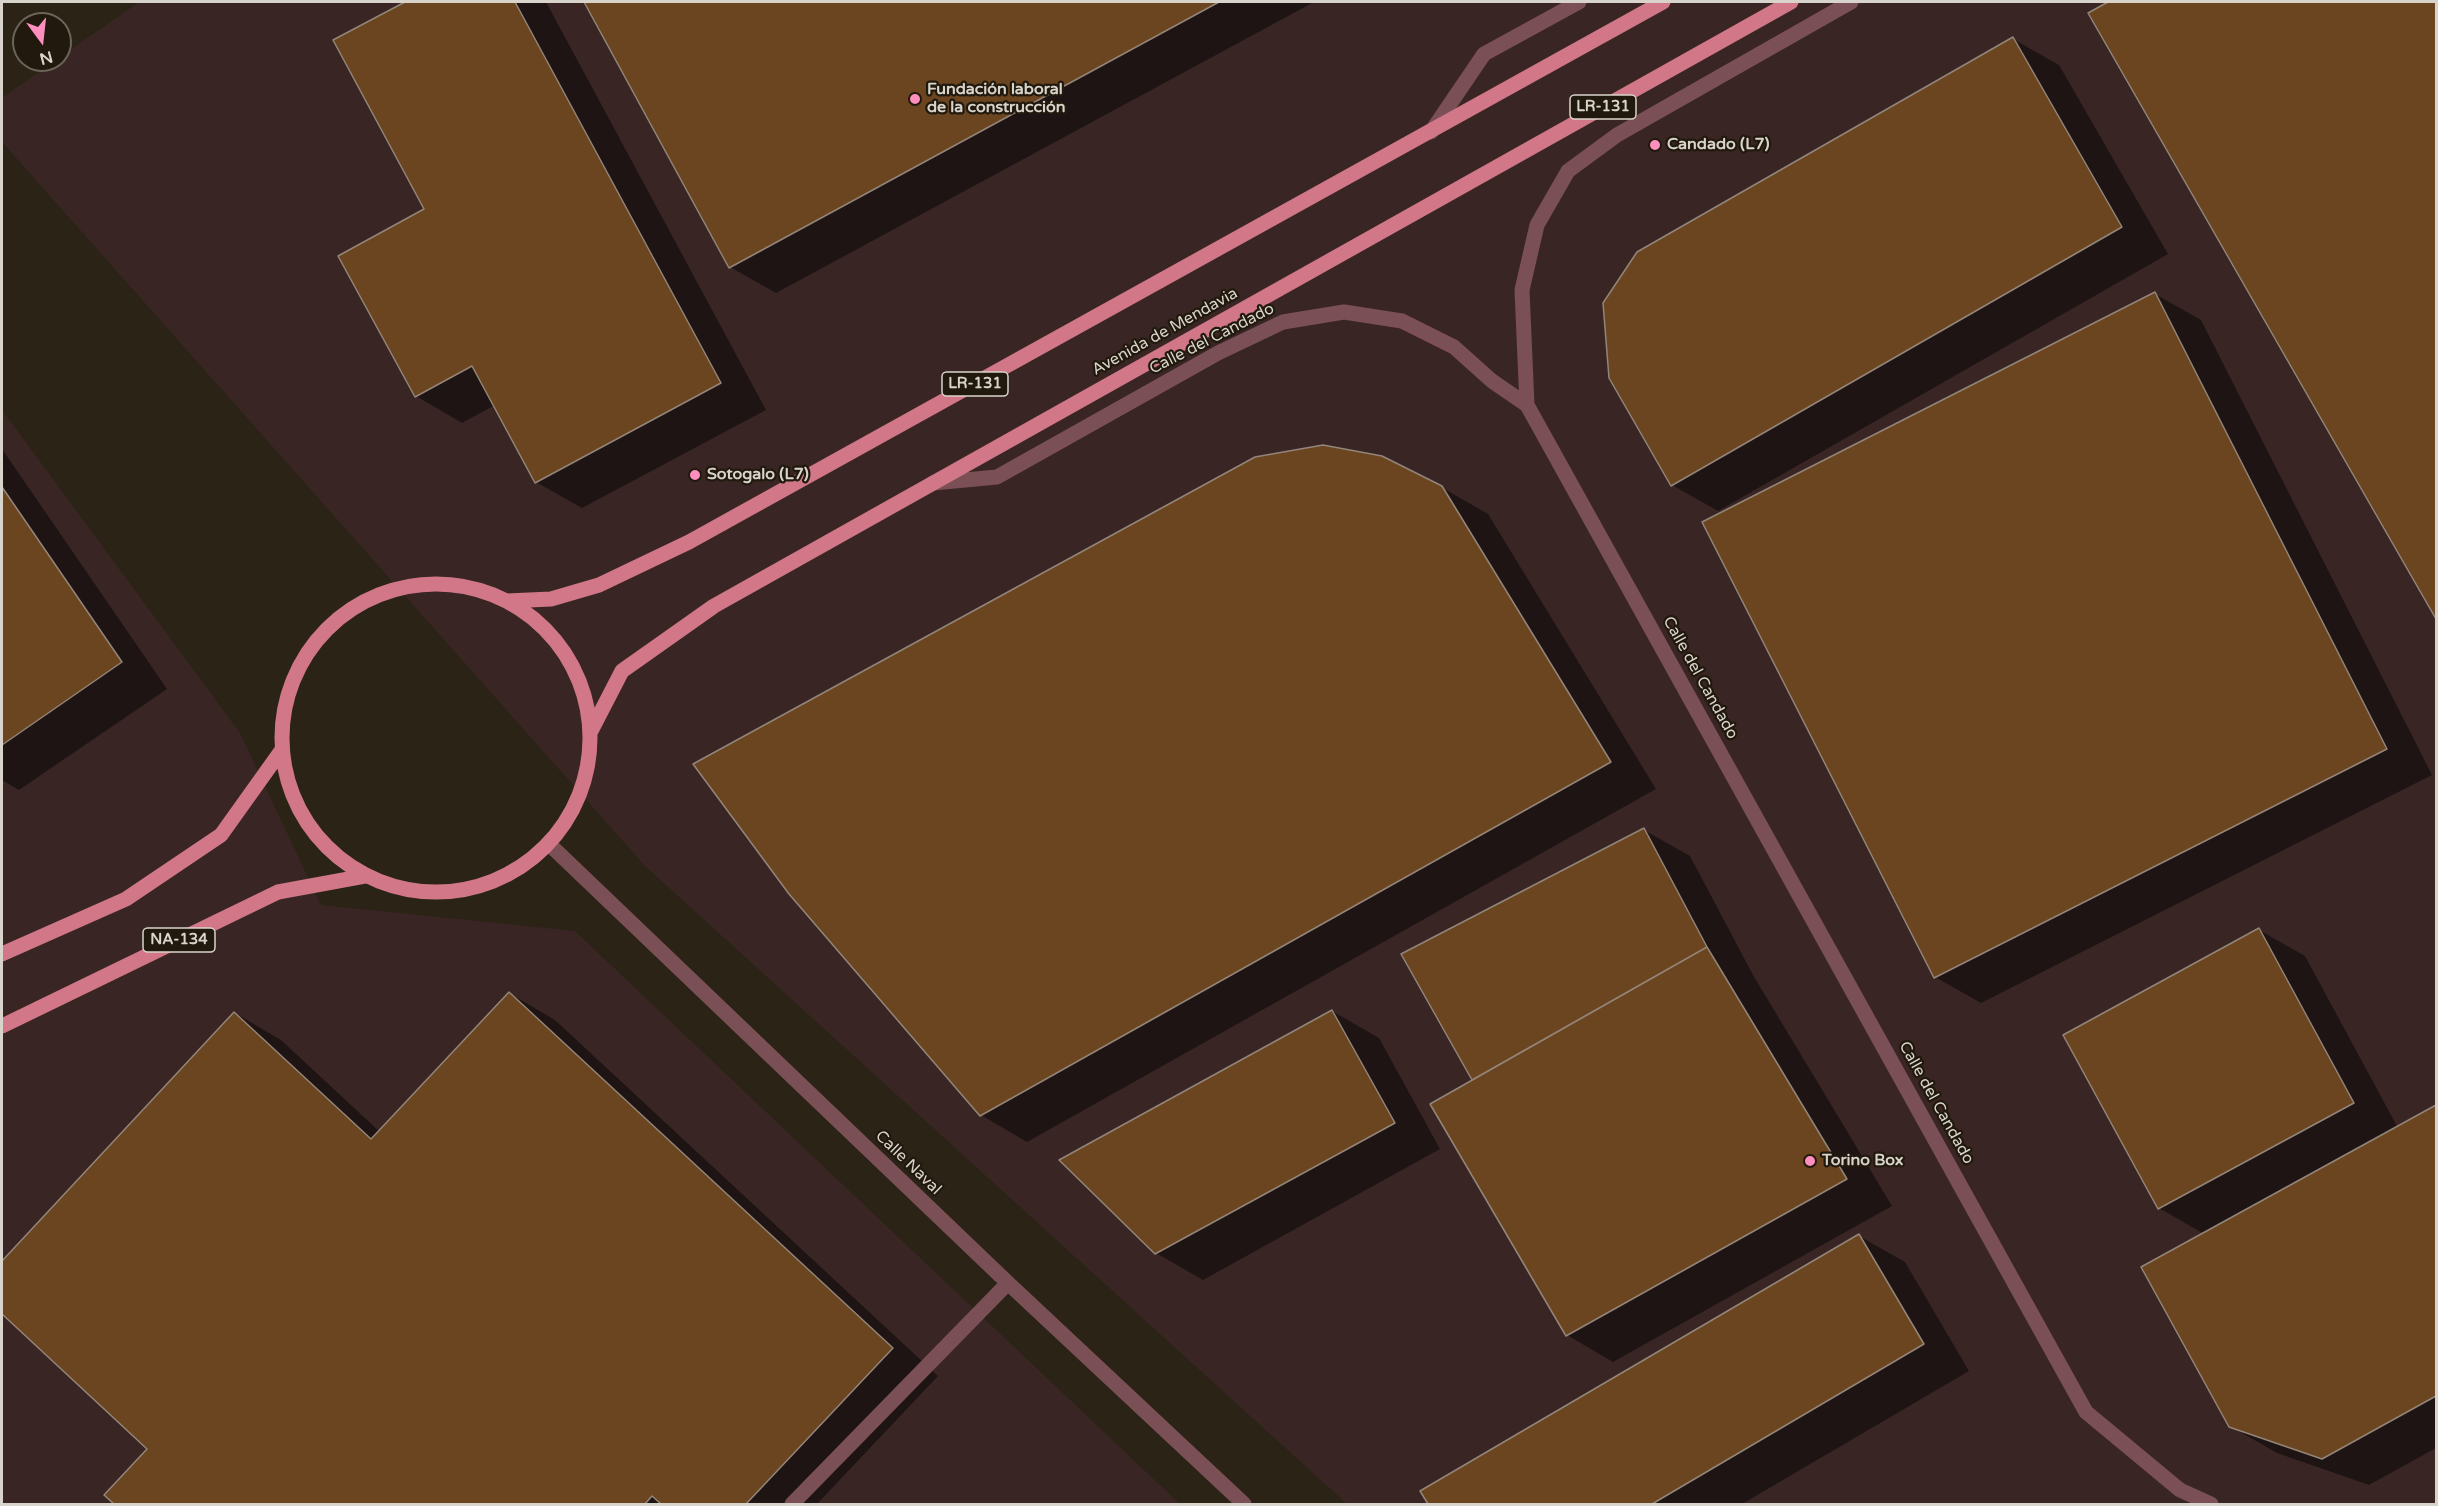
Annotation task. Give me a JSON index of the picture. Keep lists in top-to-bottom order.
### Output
{
  "streets": {
    "main road": ["LR-131", "Avenida de Mendavia", "NA-134"],
    "street": ["Calle del Candado", "Calle Naval"]
  },
  "crossings": [
    ["Avenida de Mendavia", "Calle del Candado"]
  ],
  "places": [
    "Fundación laboral de la construcción",
    "Candado (L7)",
    "Sotogalo (L7)",
    "Torino Box"
  ],
  "north": "bottom"
}
